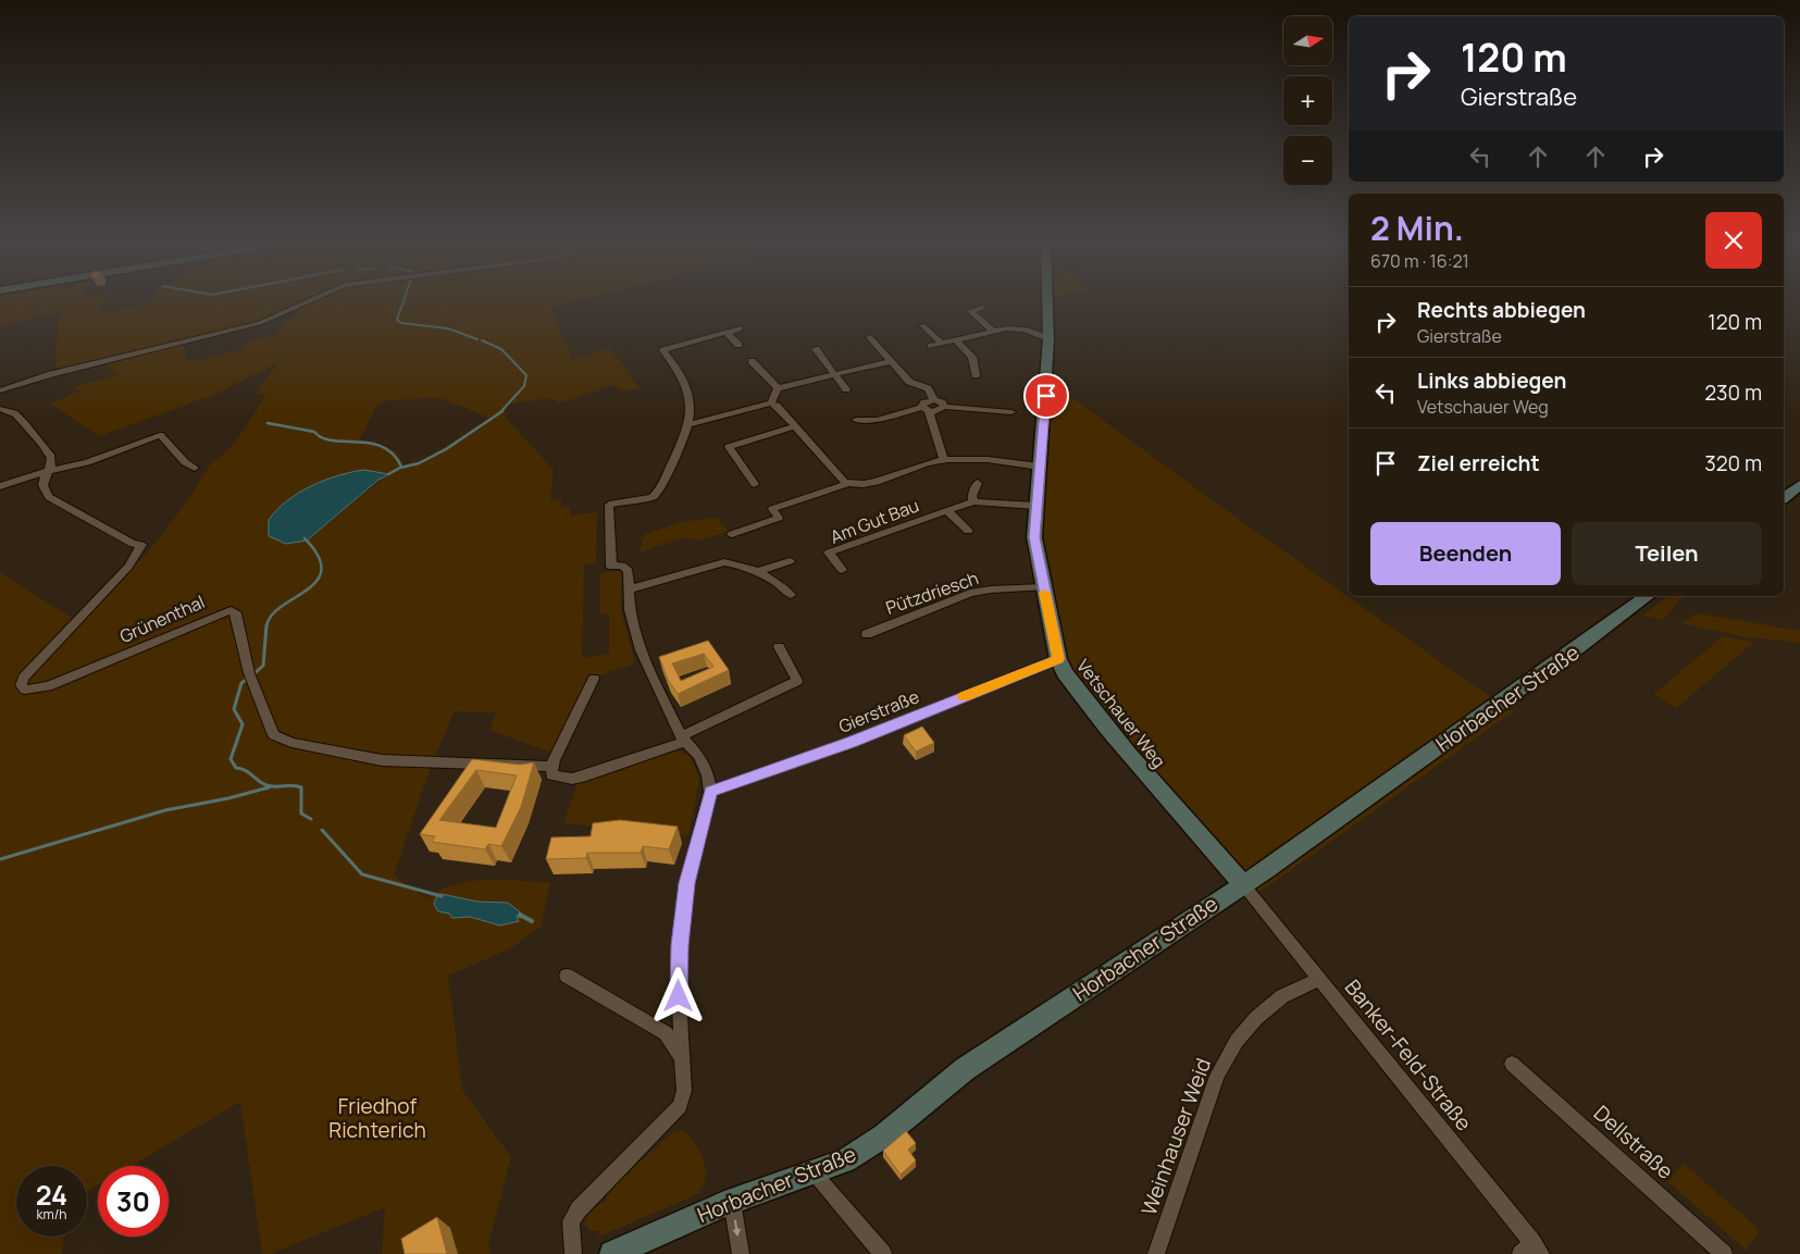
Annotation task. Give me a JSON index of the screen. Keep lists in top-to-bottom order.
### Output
{
  "streets": {
    "street": [
      "Am Gut Bau",
      "Pützdriesch",
      "Grünenthal",
      "Horbacher Straße",
      "Gierstraße",
      "Vetschauer Weg",
      "Banker-Feld-Straße",
      "Weinhauser Weid",
      "Dellstraße"
    ]
  },
  "crossings": [
    ["Am Gut Bau", "Vetschauer Weg"],
    ["Pützdriesch", "Vetschauer Weg"],
    ["Horbacher Straße", "Vetschauer Weg"],
    ["Horbacher Straße", "Banker-Feld-Straße"],
    ["Gierstraße", "Vetschauer Weg"],
    ["Vetschauer Weg", "Banker-Feld-Straße"],
    ["Banker-Feld-Straße", "Weinhauser Weid"]
  ],
  "parks": ["Friedhof Richterich"],
  "north": "right",
  "page": {
    "map_buttons": ["+", "−"],
    "turn": ["120 m", "Gierstraße"],
    "heading": ["2 Min.", "670 m · 16:21"],
    "list": [
      {
        "name": "Rechts abbiegen",
        "note": "Gierstraße",
        "value": "120 m"
      },
      {
        "name": "Links abbiegen",
        "note": "Vetschauer Weg",
        "value": "230 m"
      },
      {
        "name": "Ziel erreicht",
        "value": "320 m"
      }
    ],
    "buttons": ["Beenden", "Teilen"],
    "speed": "24 km/h",
    "limit": "30"
  }
}
